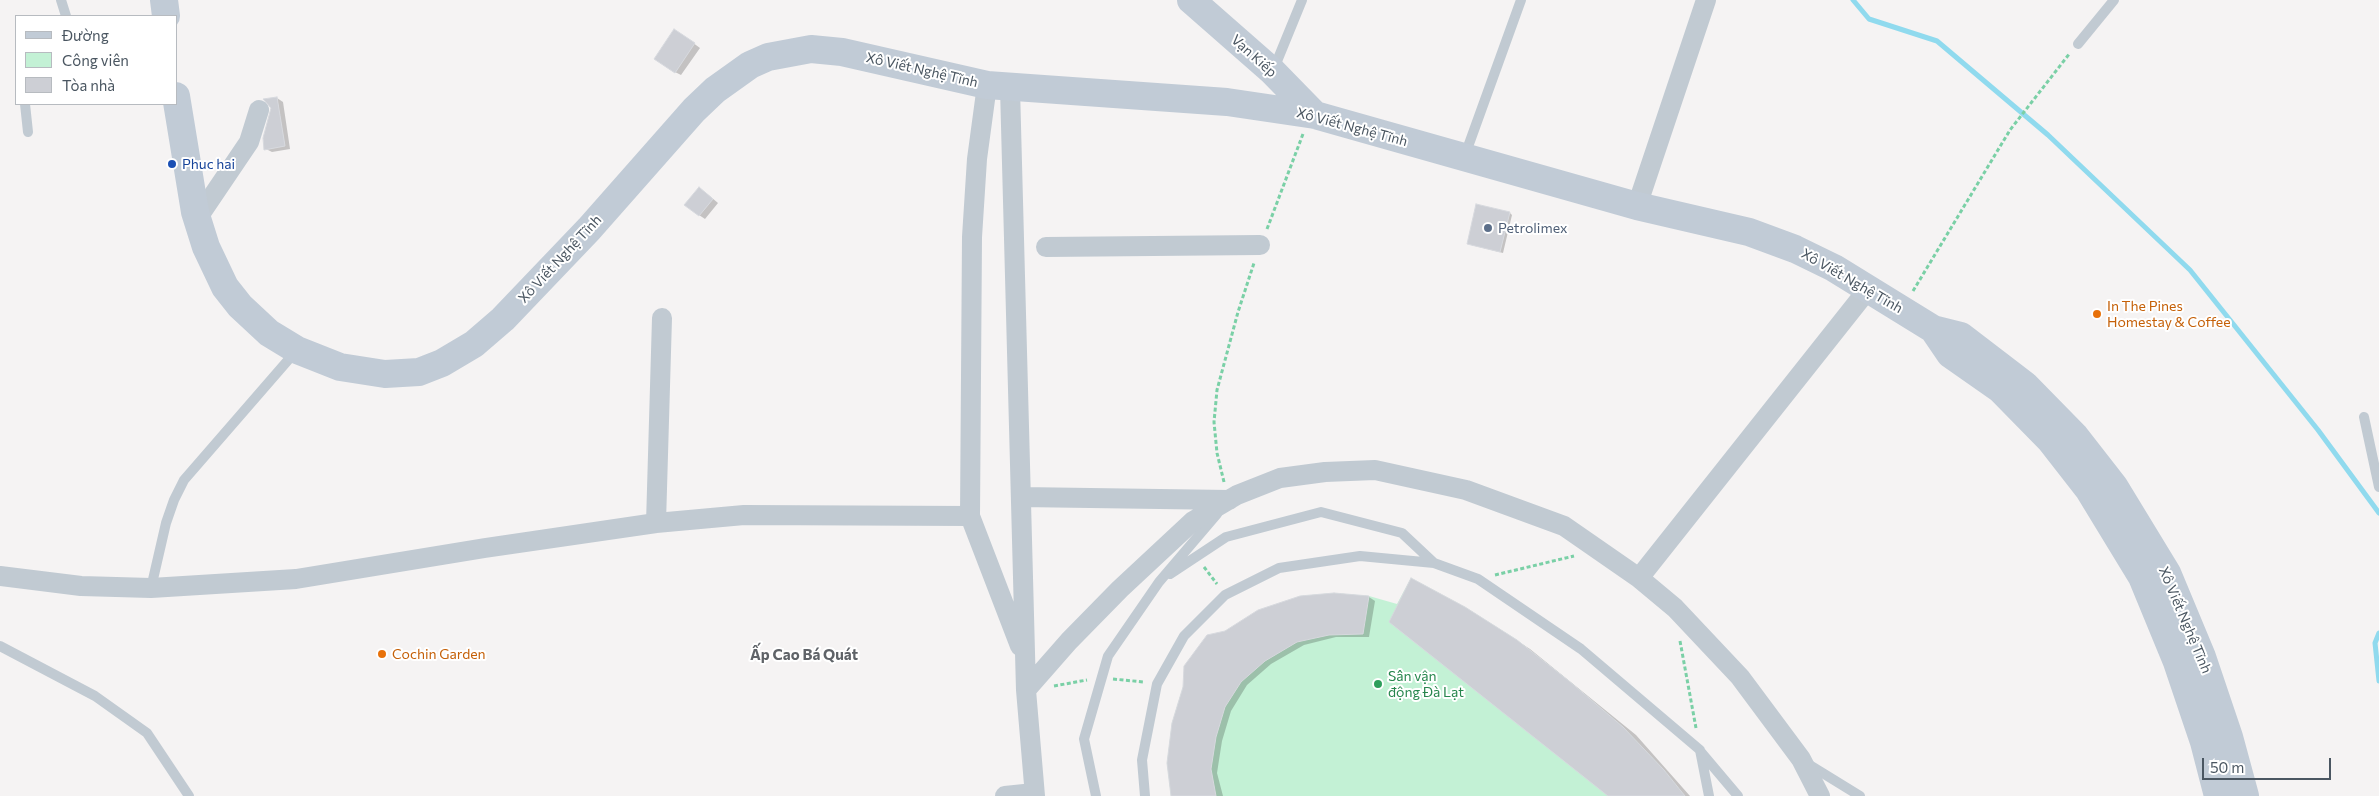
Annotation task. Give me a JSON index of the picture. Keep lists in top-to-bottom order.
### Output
{
  "streets": {
    "main road": ["Vạn Kiếp", "Xô Viết Nghệ Tĩnh"]
  },
  "crossings": [
    ["Vạn Kiếp", "Xô Viết Nghệ Tĩnh"]
  ],
  "districts": ["Ấp Cao Bá Quát"],
  "places": [
    "Phuc hai",
    "Petrolimex",
    "In The Pines Homestay & Coffee",
    "Cochin Garden",
    "Sân vận động Đà Lạt"
  ],
  "legend": ["Đường", "Công viên", "Tòa nhà"],
  "scale_bar": "50 m"
}
